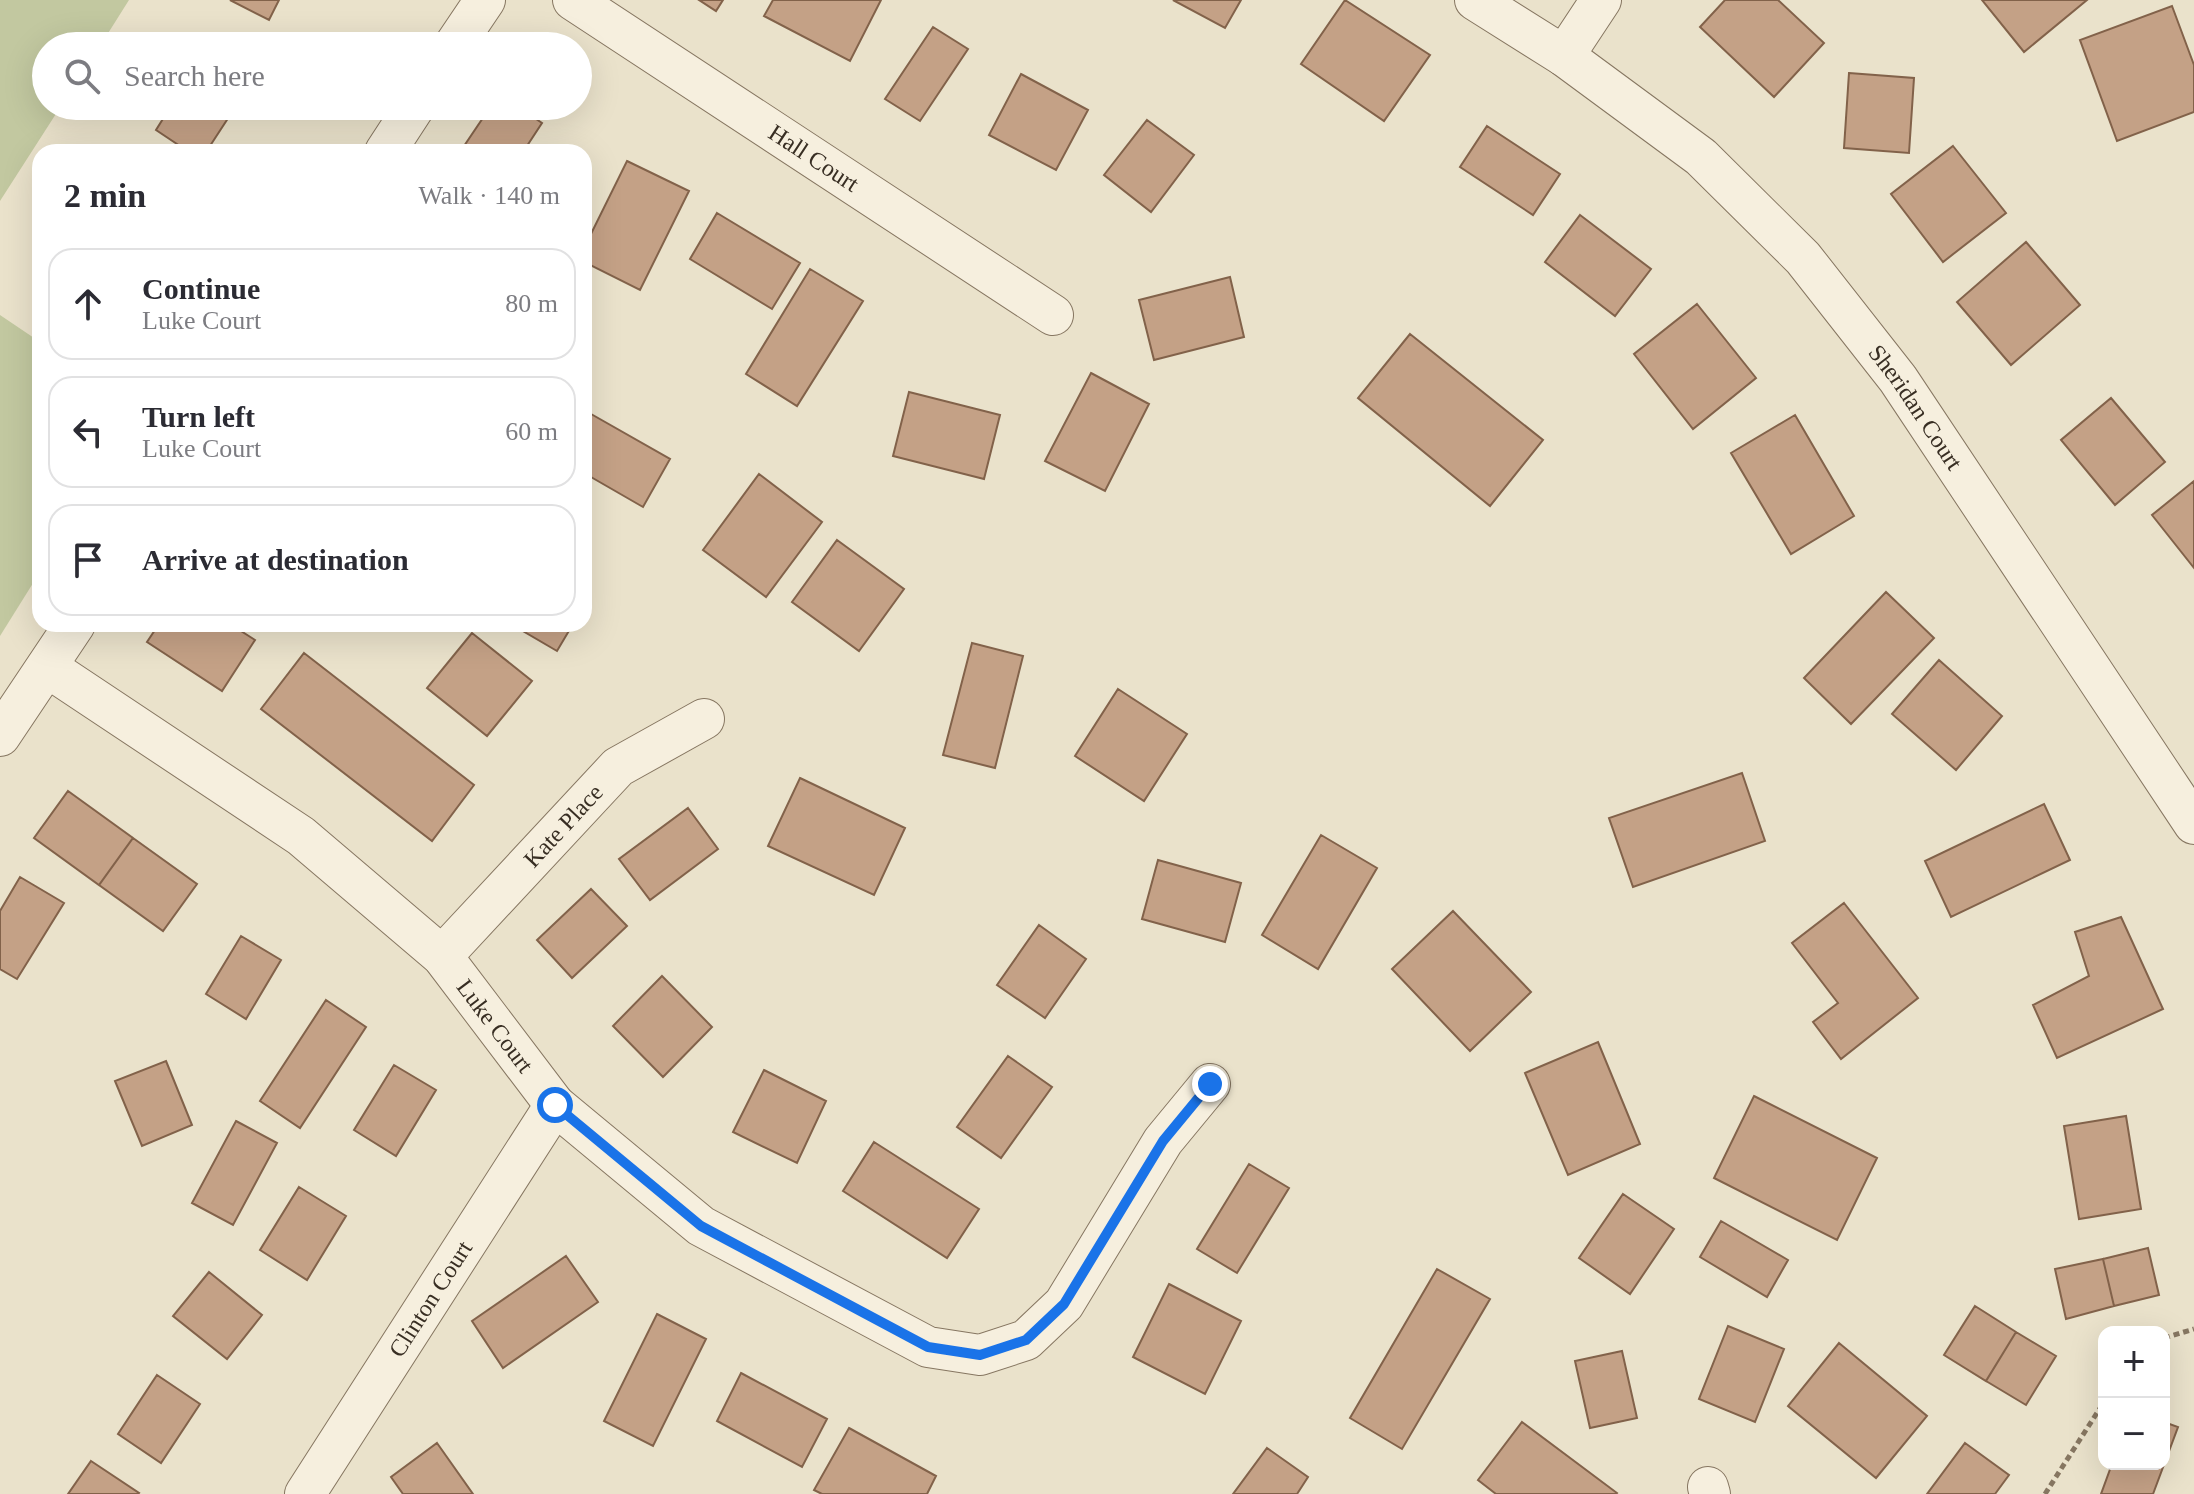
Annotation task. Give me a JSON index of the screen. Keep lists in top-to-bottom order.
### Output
{
  "streets": {
    "street": [
      "Hall Court",
      "Sheridan Court",
      "Kate Place",
      "Luke Court",
      "Clinton Court"
    ]
  },
  "crossings": [
    ["Kate Place", "Luke Court"],
    ["Luke Court", "Clinton Court"]
  ],
  "page": {
    "search": "Search here",
    "heading": ["2 min", "Walk · 140 m"],
    "list": [
      ["Continue", "Luke Court", "80 m"],
      ["Turn left", "Luke Court", "60 m"],
      "Arrive at destination"
    ],
    "map_buttons": ["+", "−"]
  }
}
